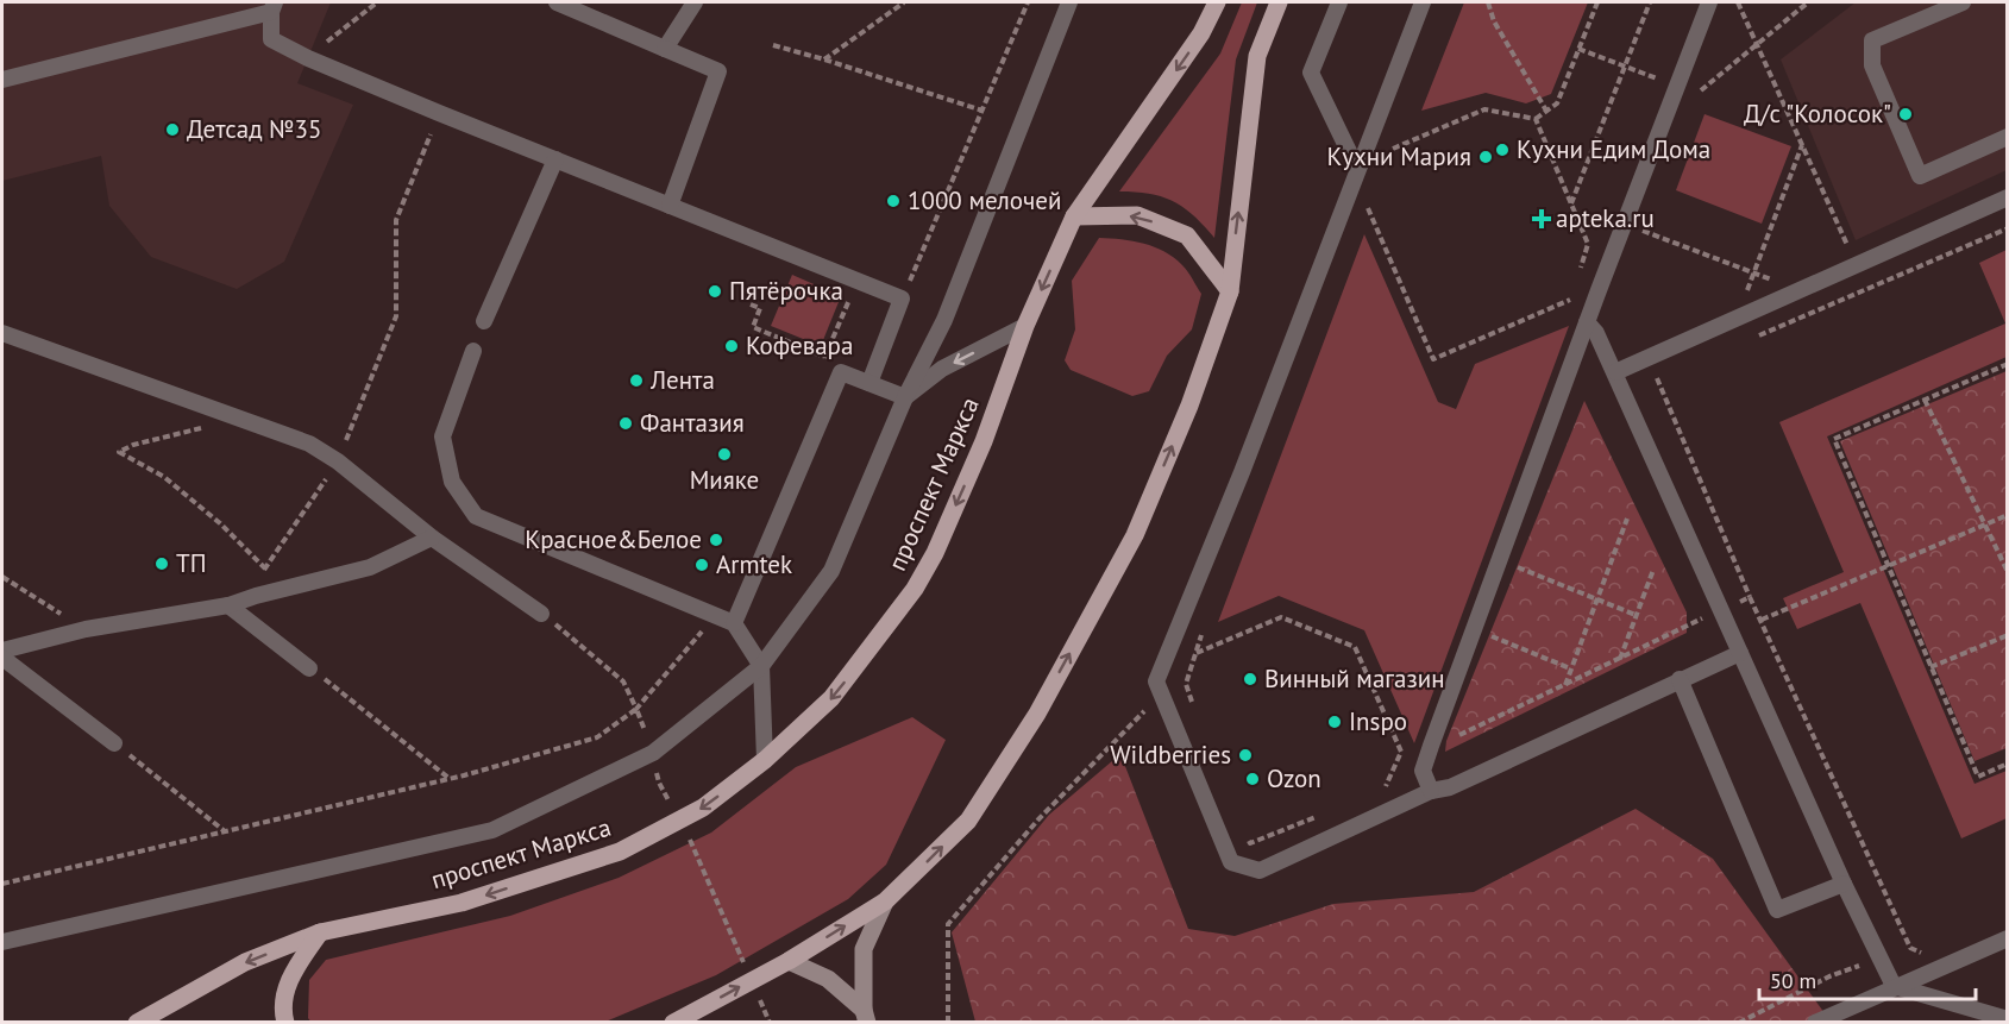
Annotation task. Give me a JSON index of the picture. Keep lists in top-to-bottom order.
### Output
{
  "streets": {
    "main road": ["проспект Маркса"]
  },
  "one_way": ["проспект Маркса"],
  "places": {
    "other": [
      "Д/с \"Колосок\"",
      "Детсад №35",
      "Кухни Едим Дома",
      "Кухни Мария",
      "1000 мелочей",
      "Пятёрочка",
      "Кофевара",
      "Лента",
      "Фантазия",
      "Мияке",
      "Красное&Белое",
      "ТП",
      "Armtek",
      "Винный магазин",
      "Inspo",
      "Wildberries",
      "Ozon"
    ],
    "health": ["apteka.ru"]
  },
  "scale_bar": "50 m"
}
